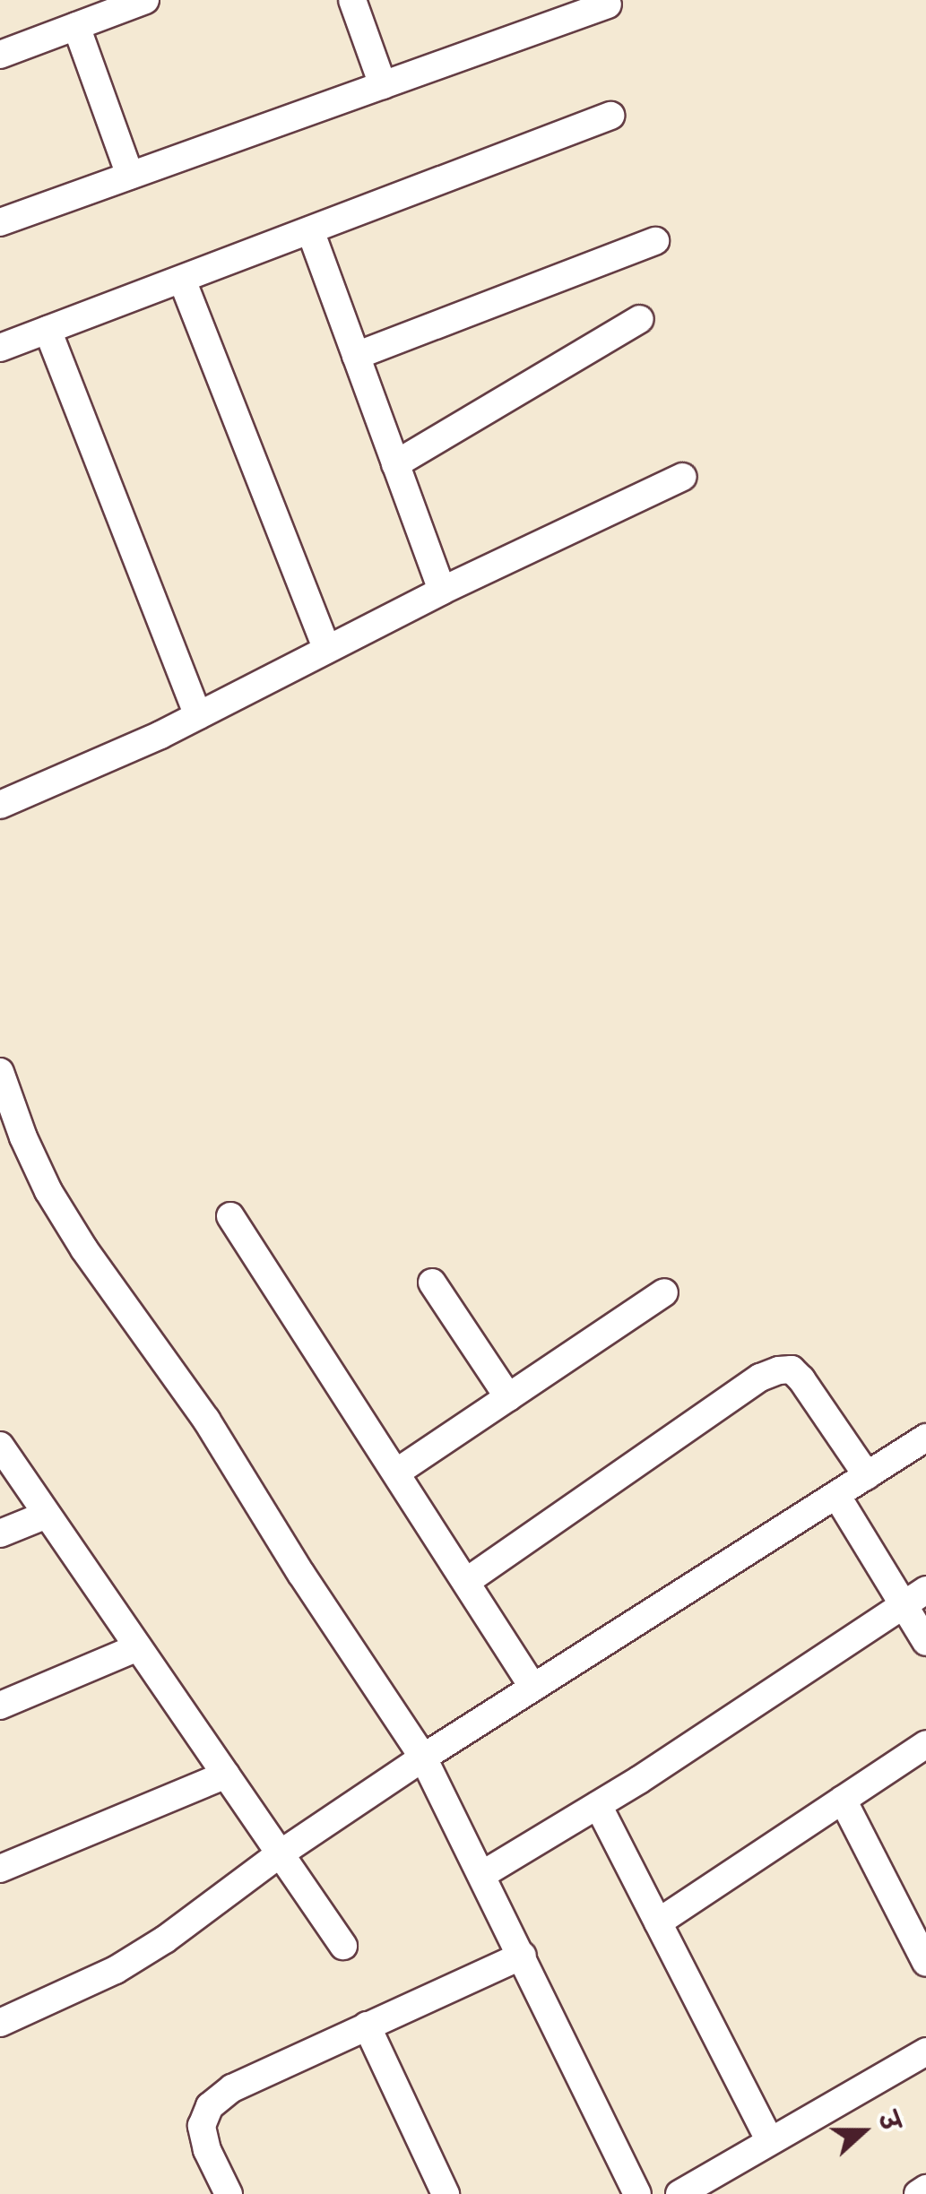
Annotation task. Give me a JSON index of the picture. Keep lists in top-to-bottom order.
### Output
{
  "north": "right"
}
